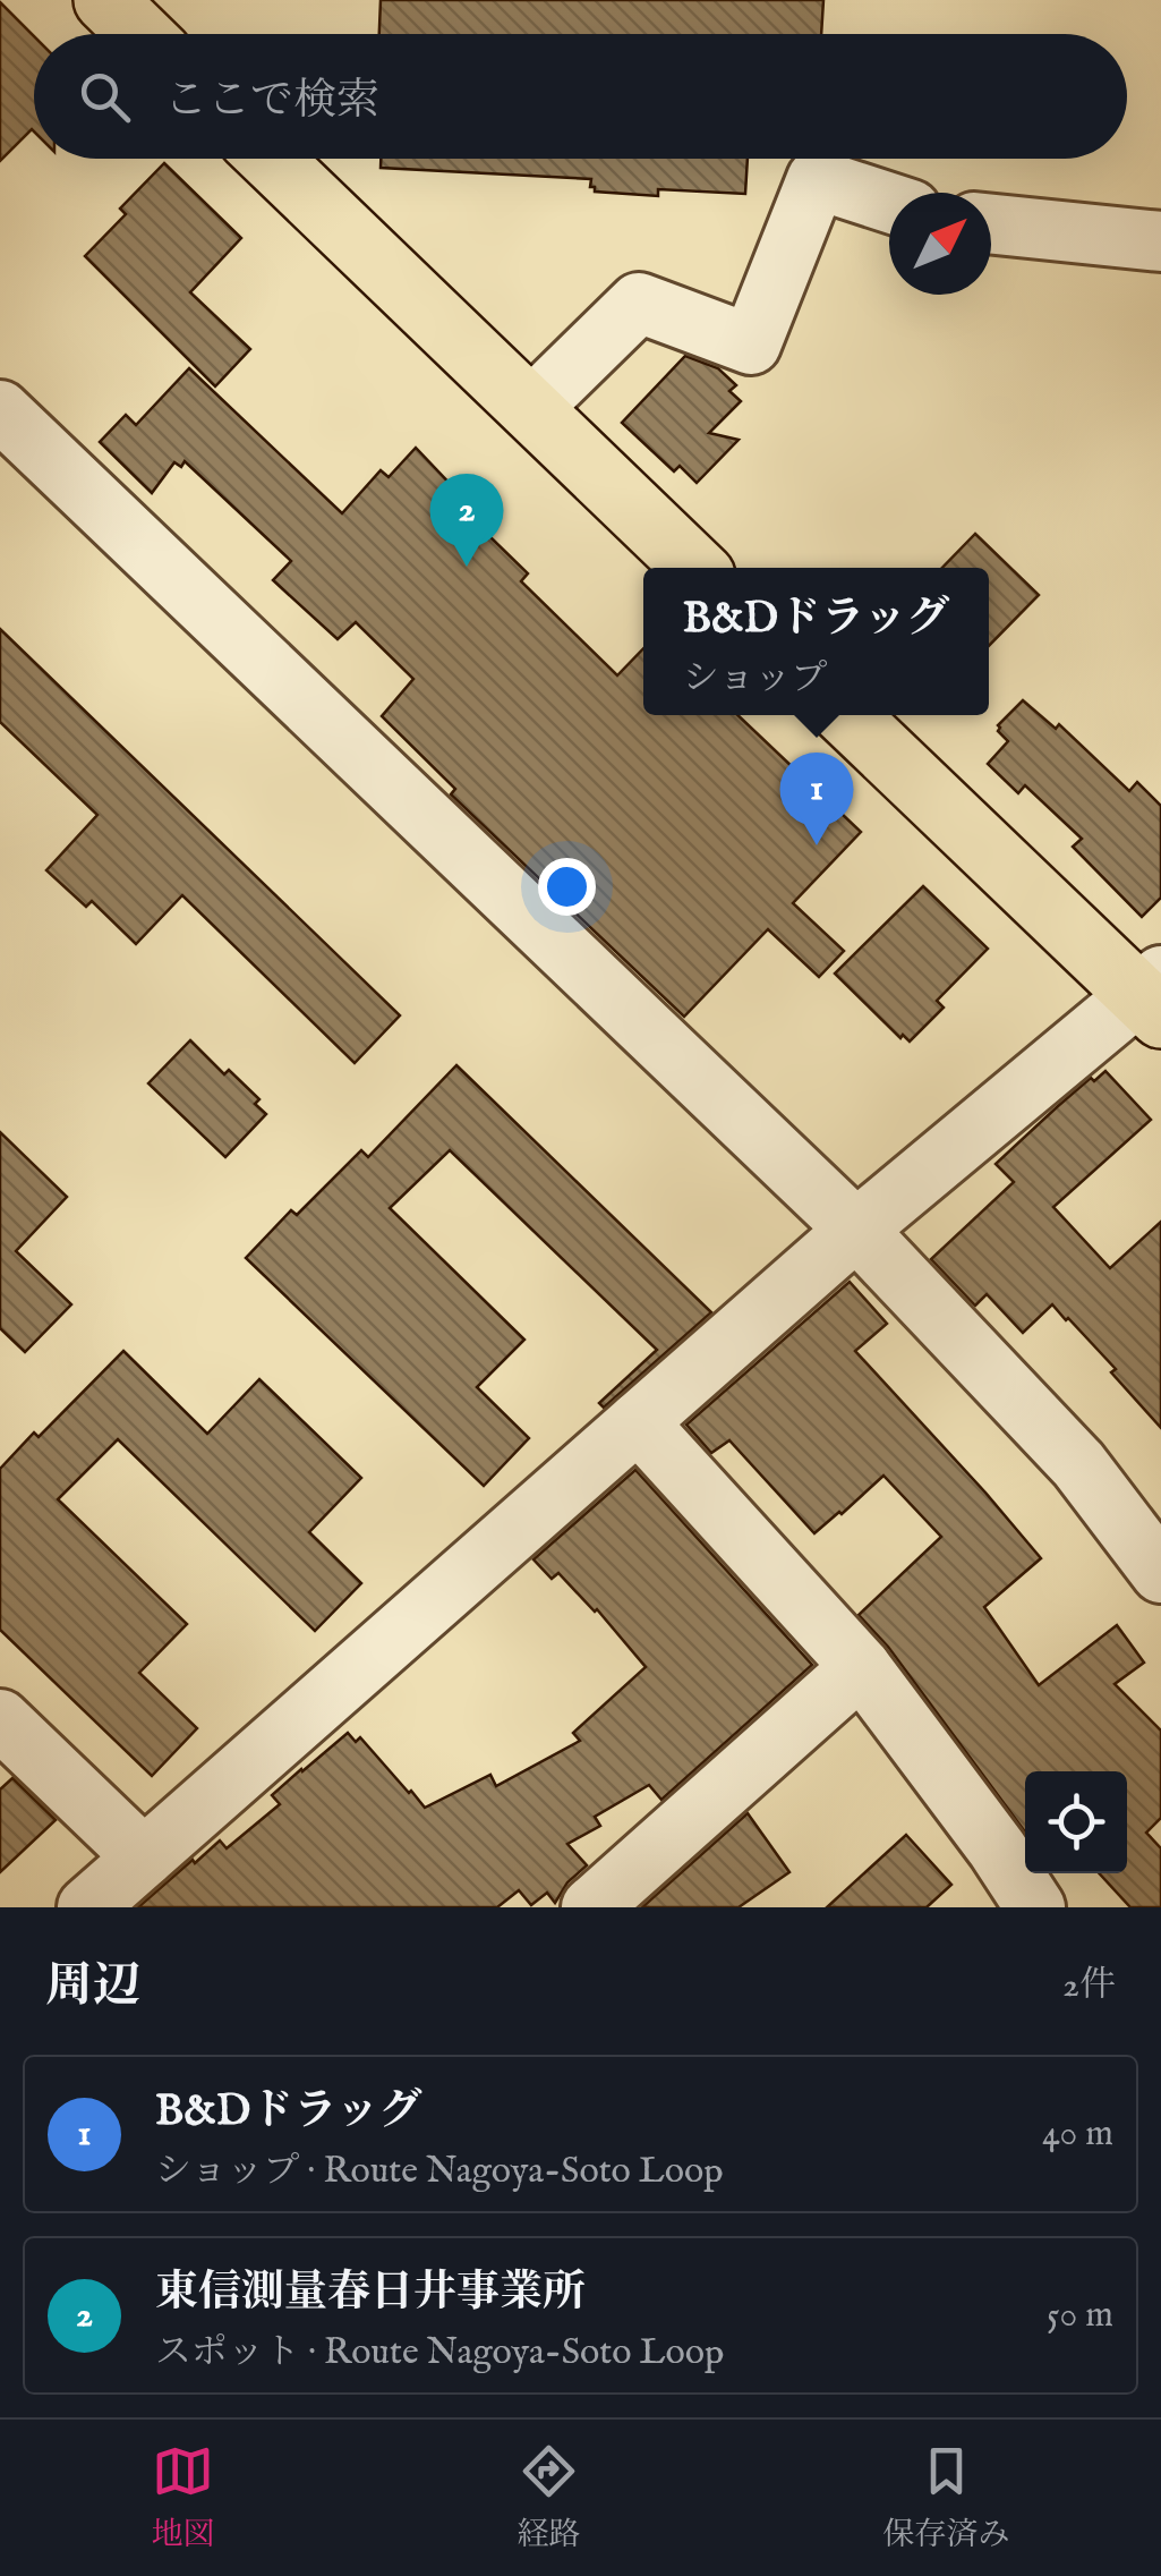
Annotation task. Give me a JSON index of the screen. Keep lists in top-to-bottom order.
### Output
{
  "north": "top right",
  "page": {
    "search": "ここで検索",
    "pins": ["2", "1"],
    "popup": ["B&Dドラッグ", "ショップ"],
    "heading": ["周辺", "2件"],
    "list": [
      {
        "mark": "1",
        "name": "B&Dドラッグ",
        "note": "ショップ · Route Nagoya-Soto Loop",
        "value": "40 m"
      },
      {
        "mark": "2",
        "name": "東信測量春日井事業所",
        "note": "スポット · Route Nagoya-Soto Loop",
        "value": "50 m"
      }
    ],
    "nav": ["地図", "経路", "保存済み"]
  }
}
